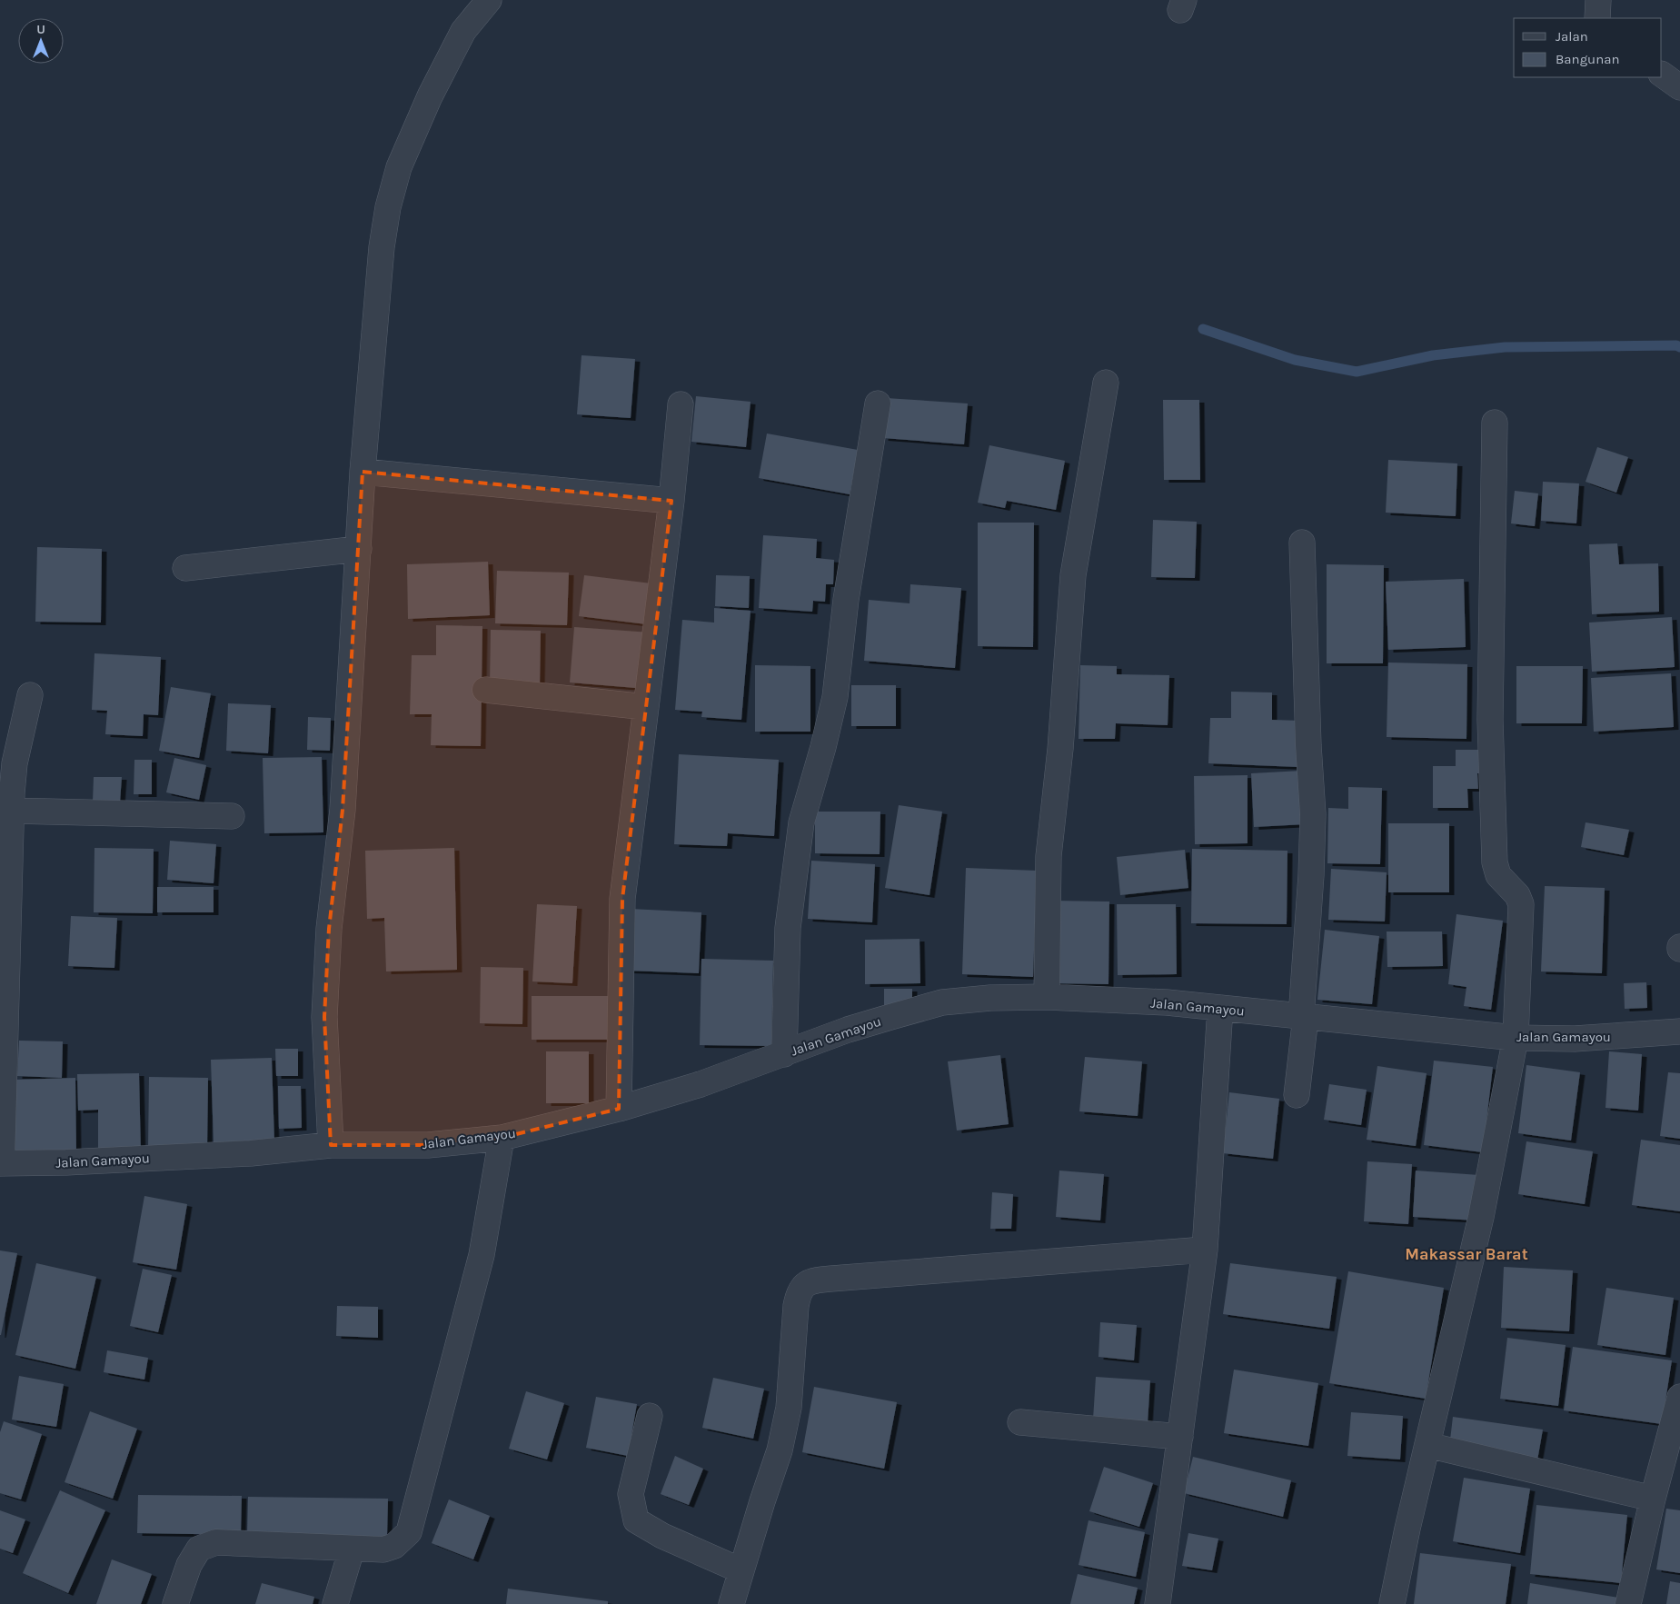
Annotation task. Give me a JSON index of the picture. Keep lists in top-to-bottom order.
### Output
{
  "streets": {
    "street": ["Jalan Gamayou"]
  },
  "districts": ["Makassar Barat"],
  "legend": ["Jalan", "Bangunan"],
  "north": "top"
}
